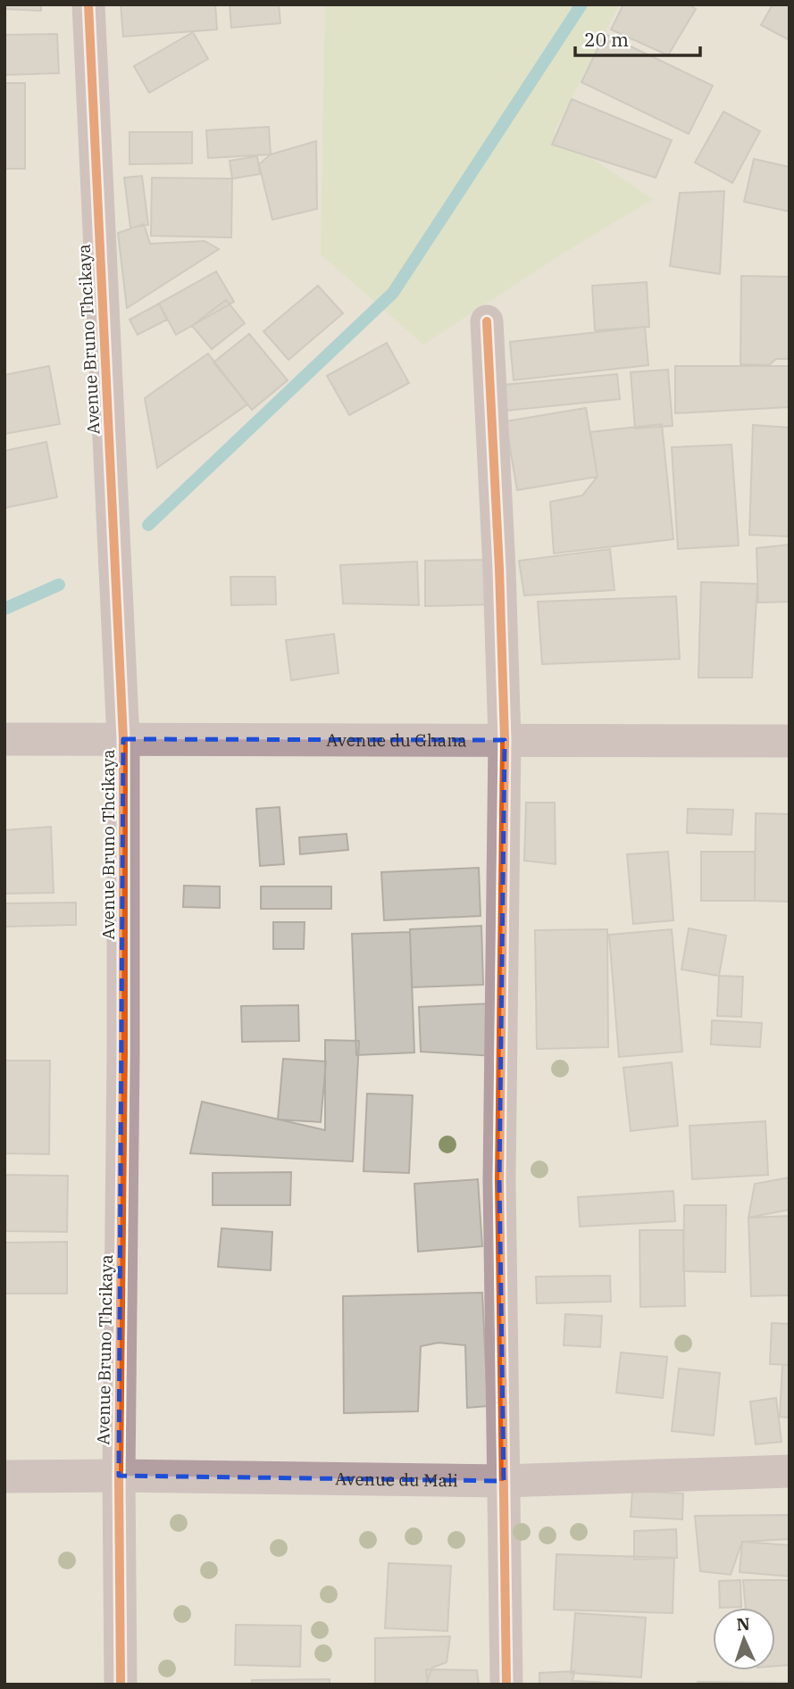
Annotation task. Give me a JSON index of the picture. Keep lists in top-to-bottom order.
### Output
{
  "streets": {
    "street": ["Avenue Bruno Thcikaya", "Avenue du Ghana", "Avenue du Mali"]
  },
  "crossings": [
    ["Avenue Bruno Thcikaya", "Avenue du Ghana"],
    ["Avenue Bruno Thcikaya", "Avenue du Mali"]
  ],
  "scale_bar": "20 m",
  "north": "top"
}
